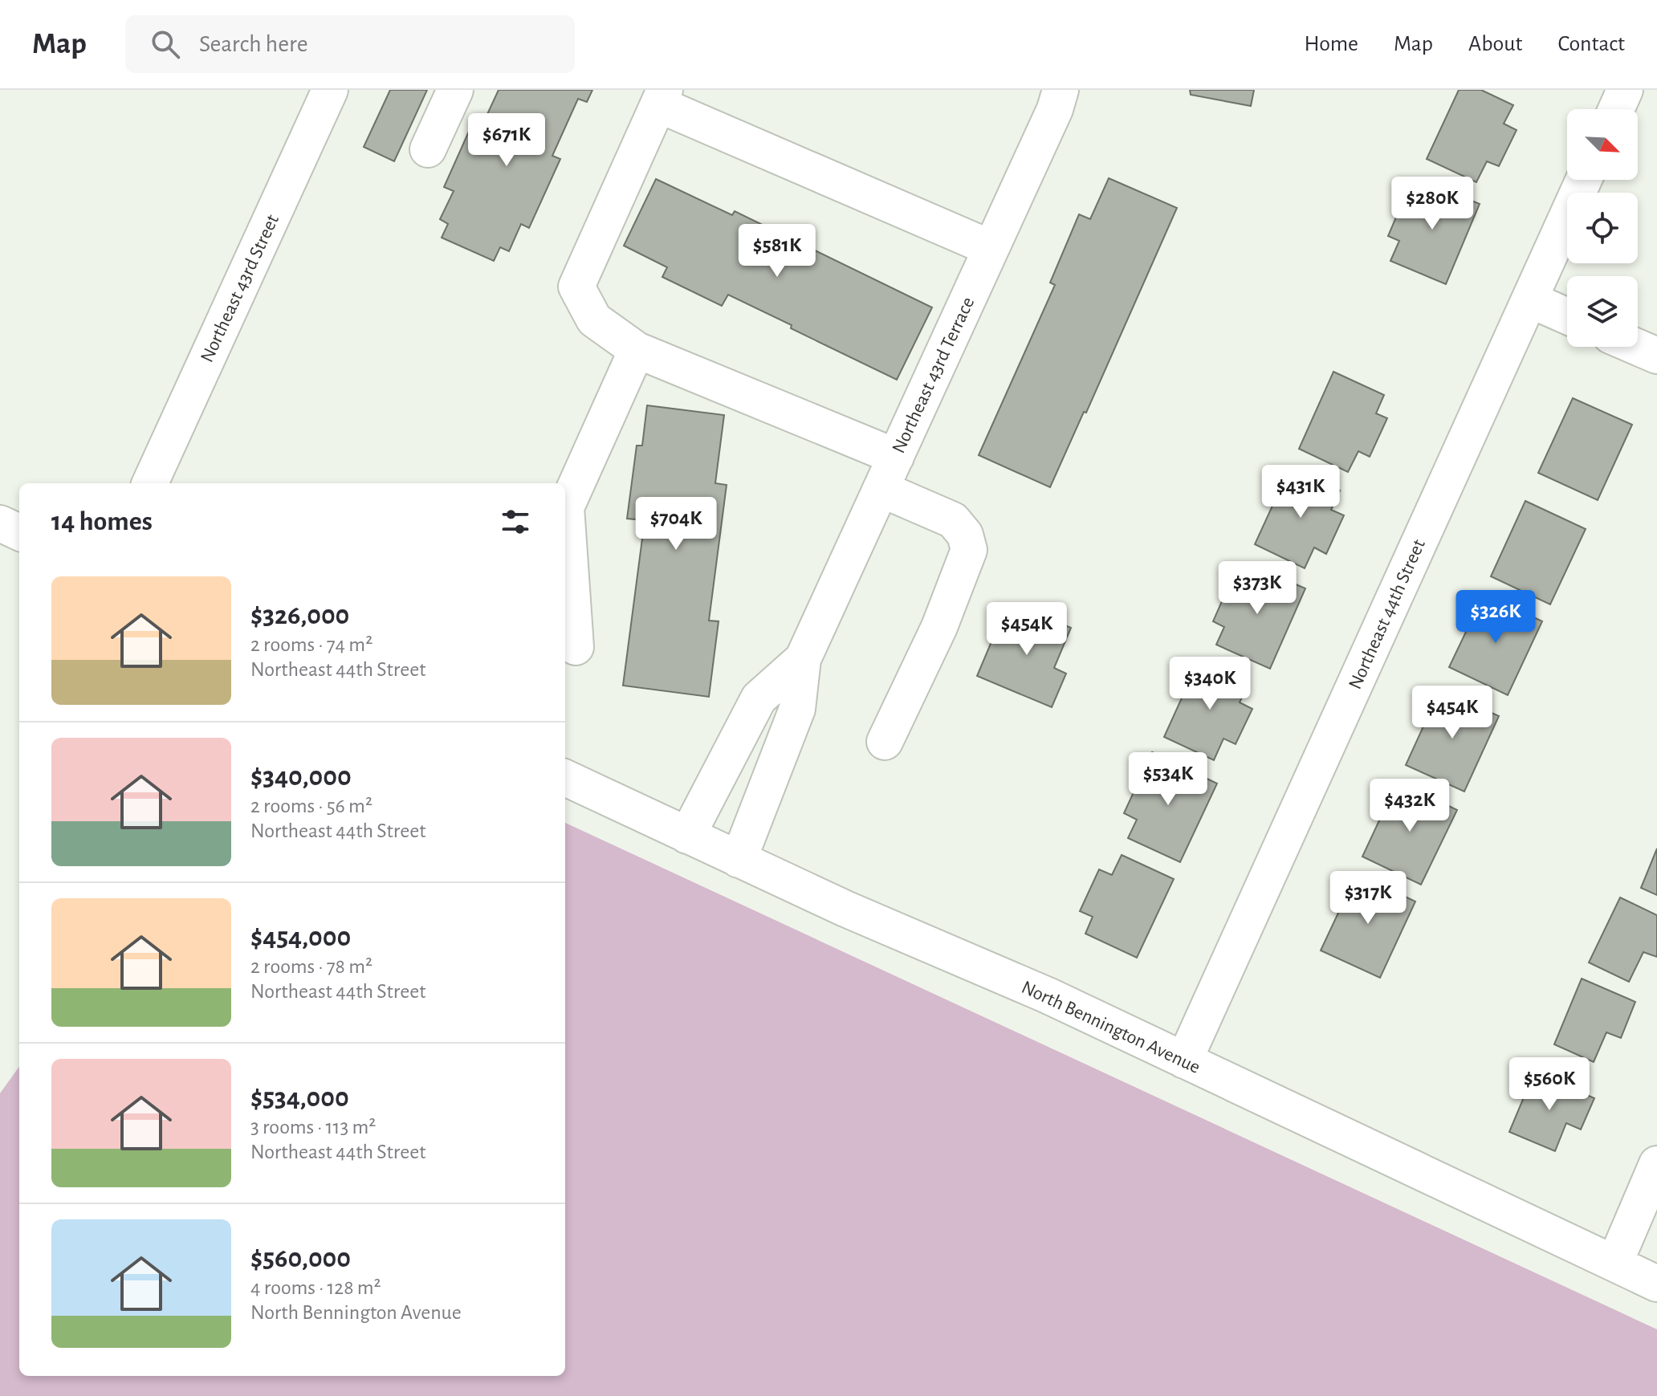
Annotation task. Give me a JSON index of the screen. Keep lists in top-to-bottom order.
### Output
{
  "streets": {
    "street": [
      "Northeast 43rd Street",
      "Northeast 43rd Terrace",
      "Northeast 44th Street",
      "North Bennington Avenue"
    ]
  },
  "crossings": [
    ["Northeast 43rd Terrace", "North Bennington Avenue"],
    ["Northeast 44th Street", "North Bennington Avenue"]
  ],
  "north": "bottom right",
  "page": {
    "header": "Map",
    "search": "Search here",
    "nav": [
      "Home",
      "Map",
      "About",
      "Contact"
    ],
    "price": [
      "$671K",
      "$280K",
      "$581K",
      "$431K",
      "$704K",
      "$373K",
      "$326K",
      "$454K",
      "$340K",
      "$454K",
      "$534K",
      "$432K",
      "$317K",
      "$560K"
    ],
    "heading": "14 homes",
    "list": [
      {
        "name": "$326,000",
        "note": "2 rooms · 74 m² · Northeast 44th Street"
      },
      {
        "name": "$340,000",
        "note": "2 rooms · 56 m² · Northeast 44th Street"
      },
      {
        "name": "$454,000",
        "note": "2 rooms · 78 m² · Northeast 44th Street"
      },
      {
        "name": "$534,000",
        "note": "3 rooms · 113 m² · Northeast 44th Street"
      },
      {
        "name": "$560,000",
        "note": "4 rooms · 128 m² · North Bennington Avenue"
      }
    ]
  }
}
